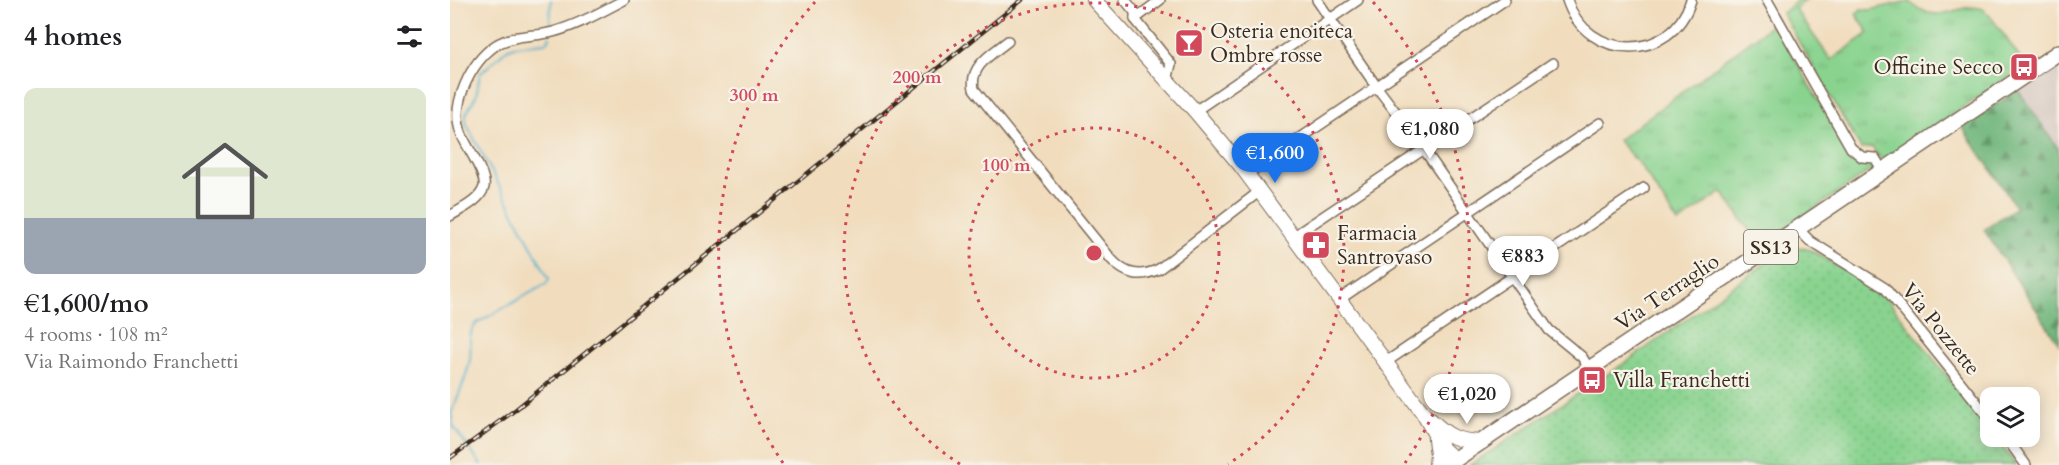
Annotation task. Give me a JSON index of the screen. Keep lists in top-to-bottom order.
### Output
{
  "streets": {
    "main road": ["SS13", "Via Terraglio"],
    "street": ["Via Pozzette"]
  },
  "crossings": [
    ["Via Terraglio", "Via Pozzette"]
  ],
  "places": {
    "bar": ["Osteria enoiteca Ombre rosse"],
    "bus stop": ["Officine Secco", "Villa Franchetti"],
    "pharmacy": ["Farmacia Santrovaso"]
  },
  "page": {
    "heading": "4 homes",
    "list": [
      {
        "name": "€1,600/mo",
        "note": "4 rooms · 108 m² · Via Raimondo Franchetti"
      }
    ],
    "price": [
      "€1,080",
      "€1,600",
      "€883",
      "€1,020"
    ]
  },
  "rings": ["200 m", "300 m", "100 m"]
}
